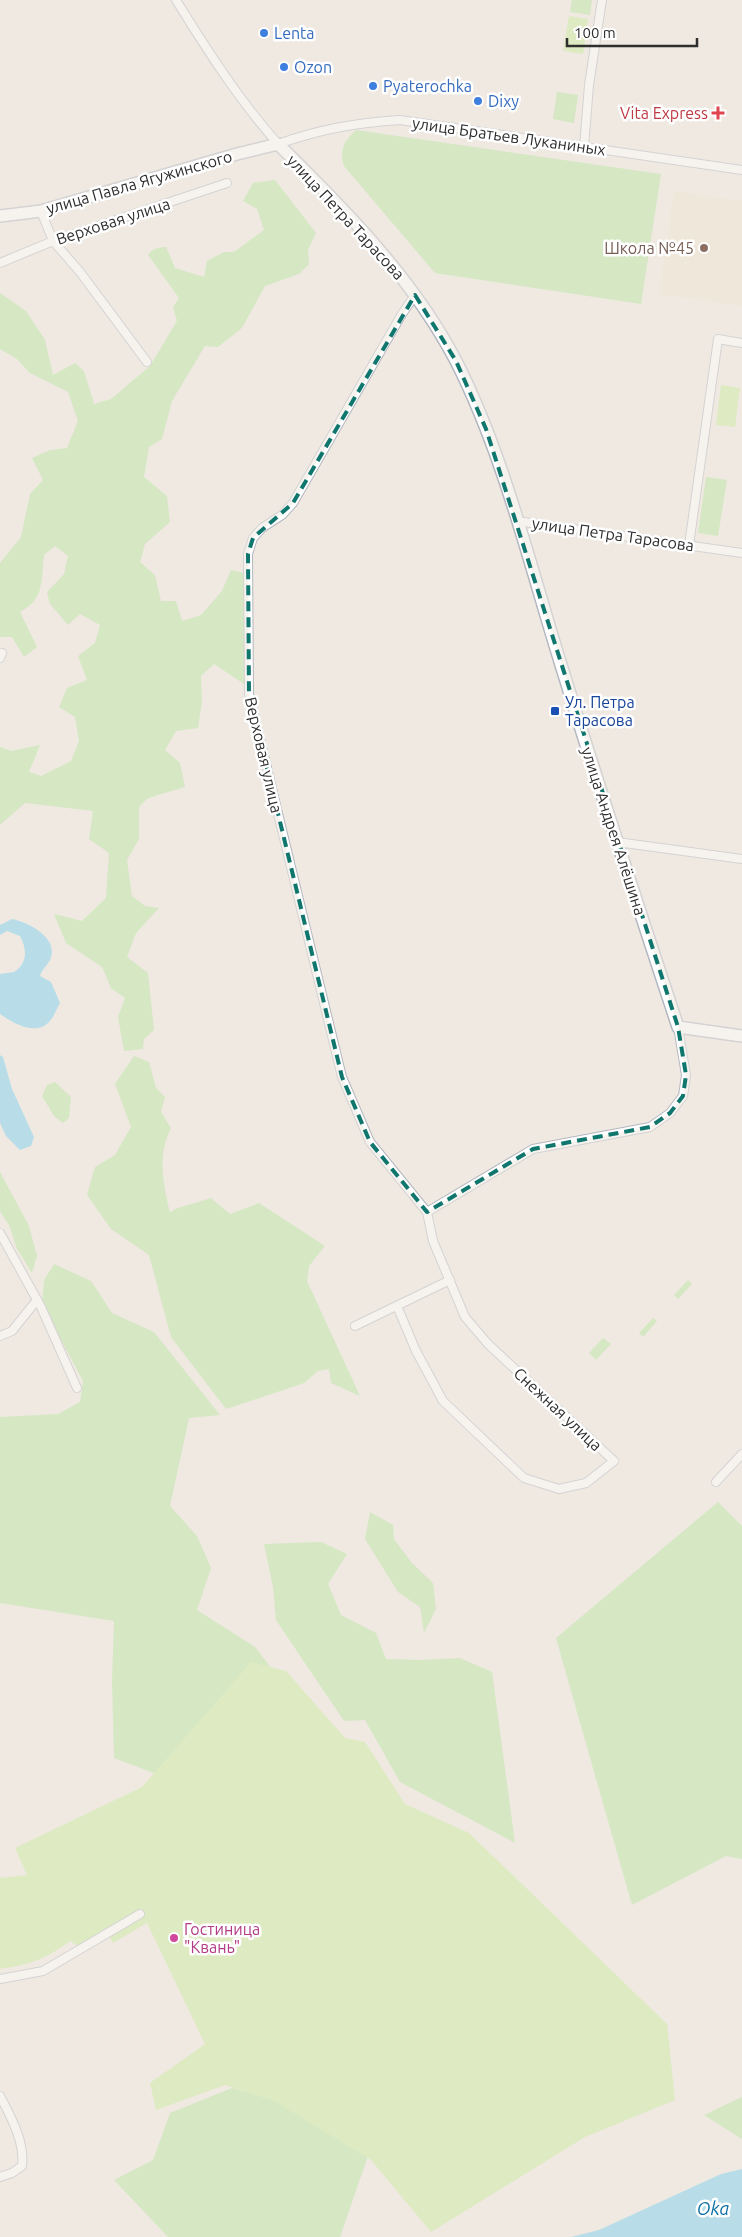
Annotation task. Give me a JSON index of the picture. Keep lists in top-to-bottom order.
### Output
{
  "streets": {
    "street": [
      "улица Братьев Луканиных",
      "улица Павла Ягужинского",
      "улица Петра Тарасова",
      "Верховая улица",
      "улица Андрея Алёшина",
      "Снежная улица"
    ]
  },
  "crossings": [
    ["улица Братьев Луканиных", "улица Павла Ягужинского"],
    ["улица Братьев Луканиных", "улица Петра Тарасова"],
    ["улица Павла Ягужинского", "улица Петра Тарасова"],
    ["улица Петра Тарасова", "Верховая улица"],
    ["улица Петра Тарасова", "улица Андрея Алёшина"],
    ["Верховая улица", "Снежная улица"]
  ],
  "water": ["Oka"],
  "places": {
    "other": [
      "Lenta",
      "Ozon",
      "Pyaterochka",
      "Dixy",
      "Школа №45",
      "Гостиница \"Квань\""
    ],
    "health": ["Vita Express"],
    "transit": ["Ул. Петра Тарасова"]
  },
  "scale_bar": "100 m"
}
